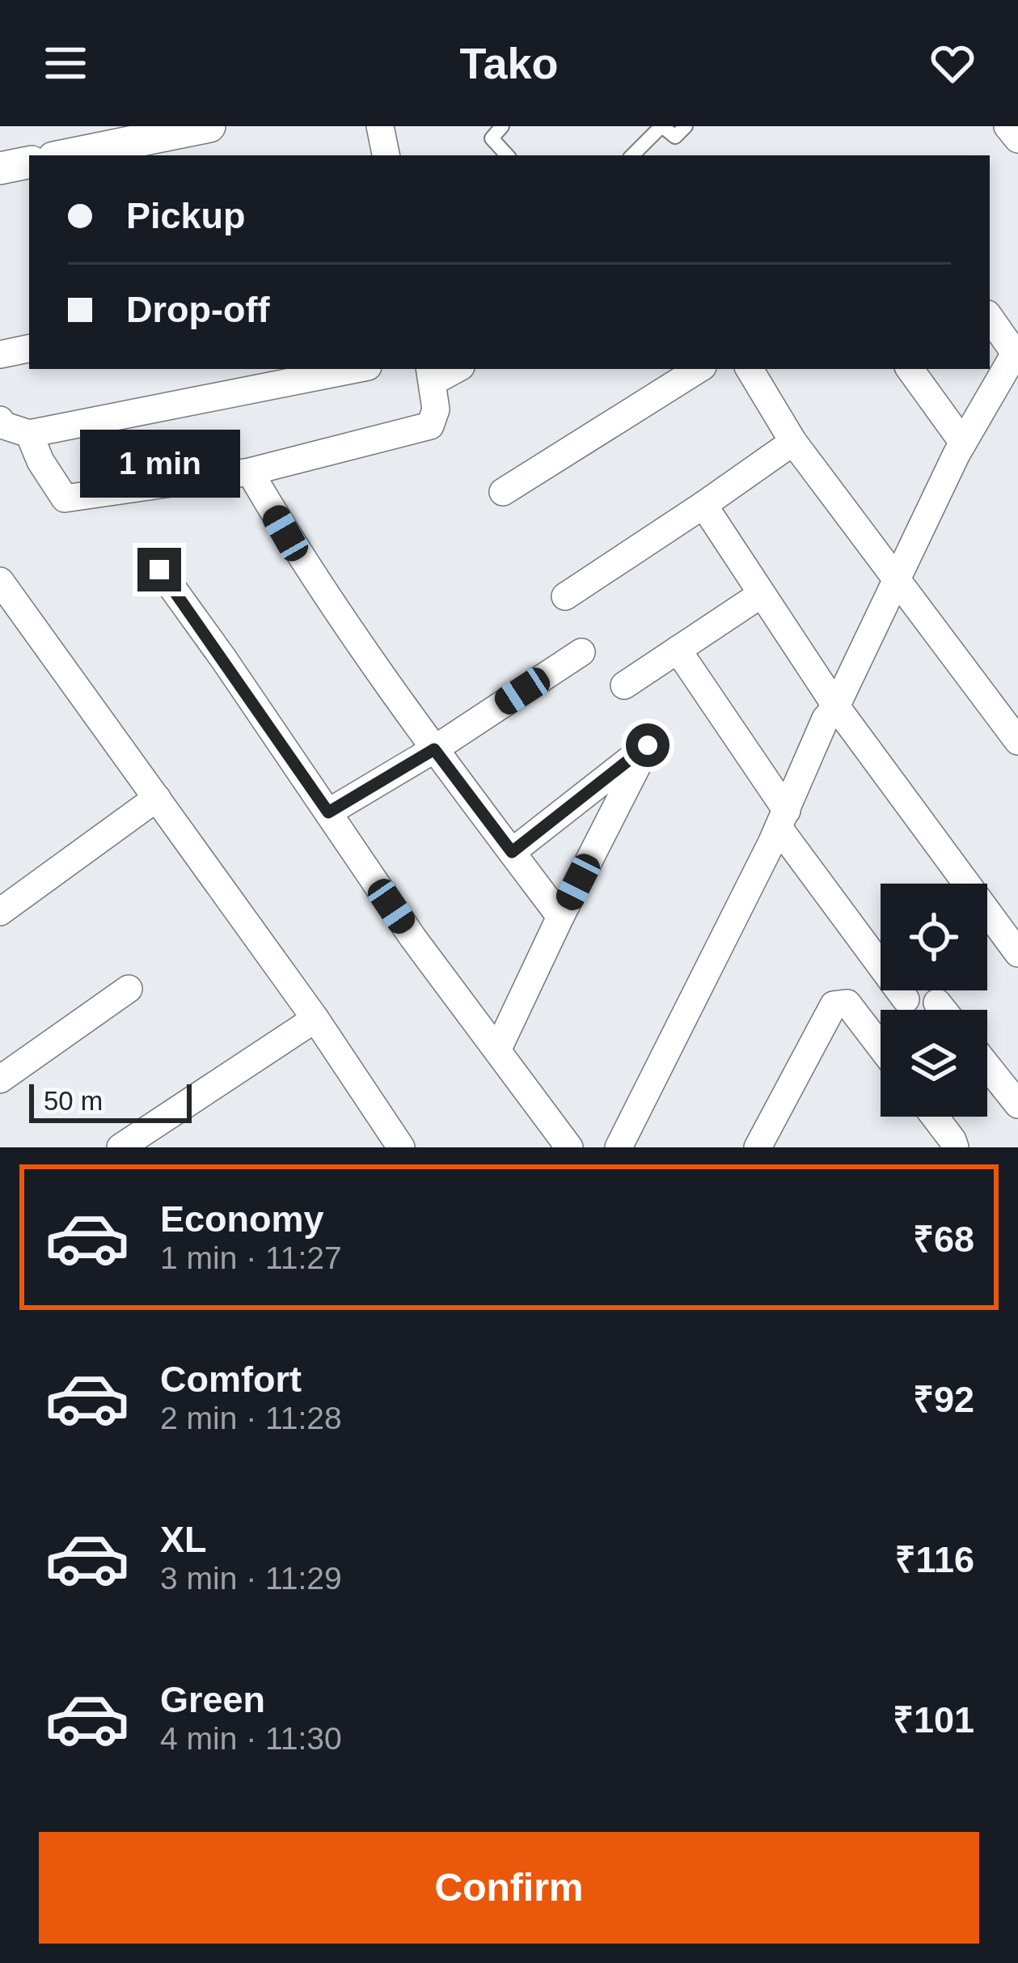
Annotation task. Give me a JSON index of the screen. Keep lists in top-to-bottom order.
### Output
{
  "scale_bar": "50 m",
  "page": {
    "header": "Tako",
    "banner": ["Pickup", "Drop-off"],
    "bubble": "1 min",
    "scale": "50 m",
    "list": [
      {
        "name": "Economy",
        "note": "1 min · 11:27",
        "value": "₹68"
      },
      {
        "name": "Comfort",
        "note": "2 min · 11:28",
        "value": "₹92"
      },
      {
        "name": "XL",
        "note": "3 min · 11:29",
        "value": "₹116"
      },
      {
        "name": "Green",
        "note": "4 min · 11:30",
        "value": "₹101"
      }
    ],
    "buttons": "Confirm"
  }
}
